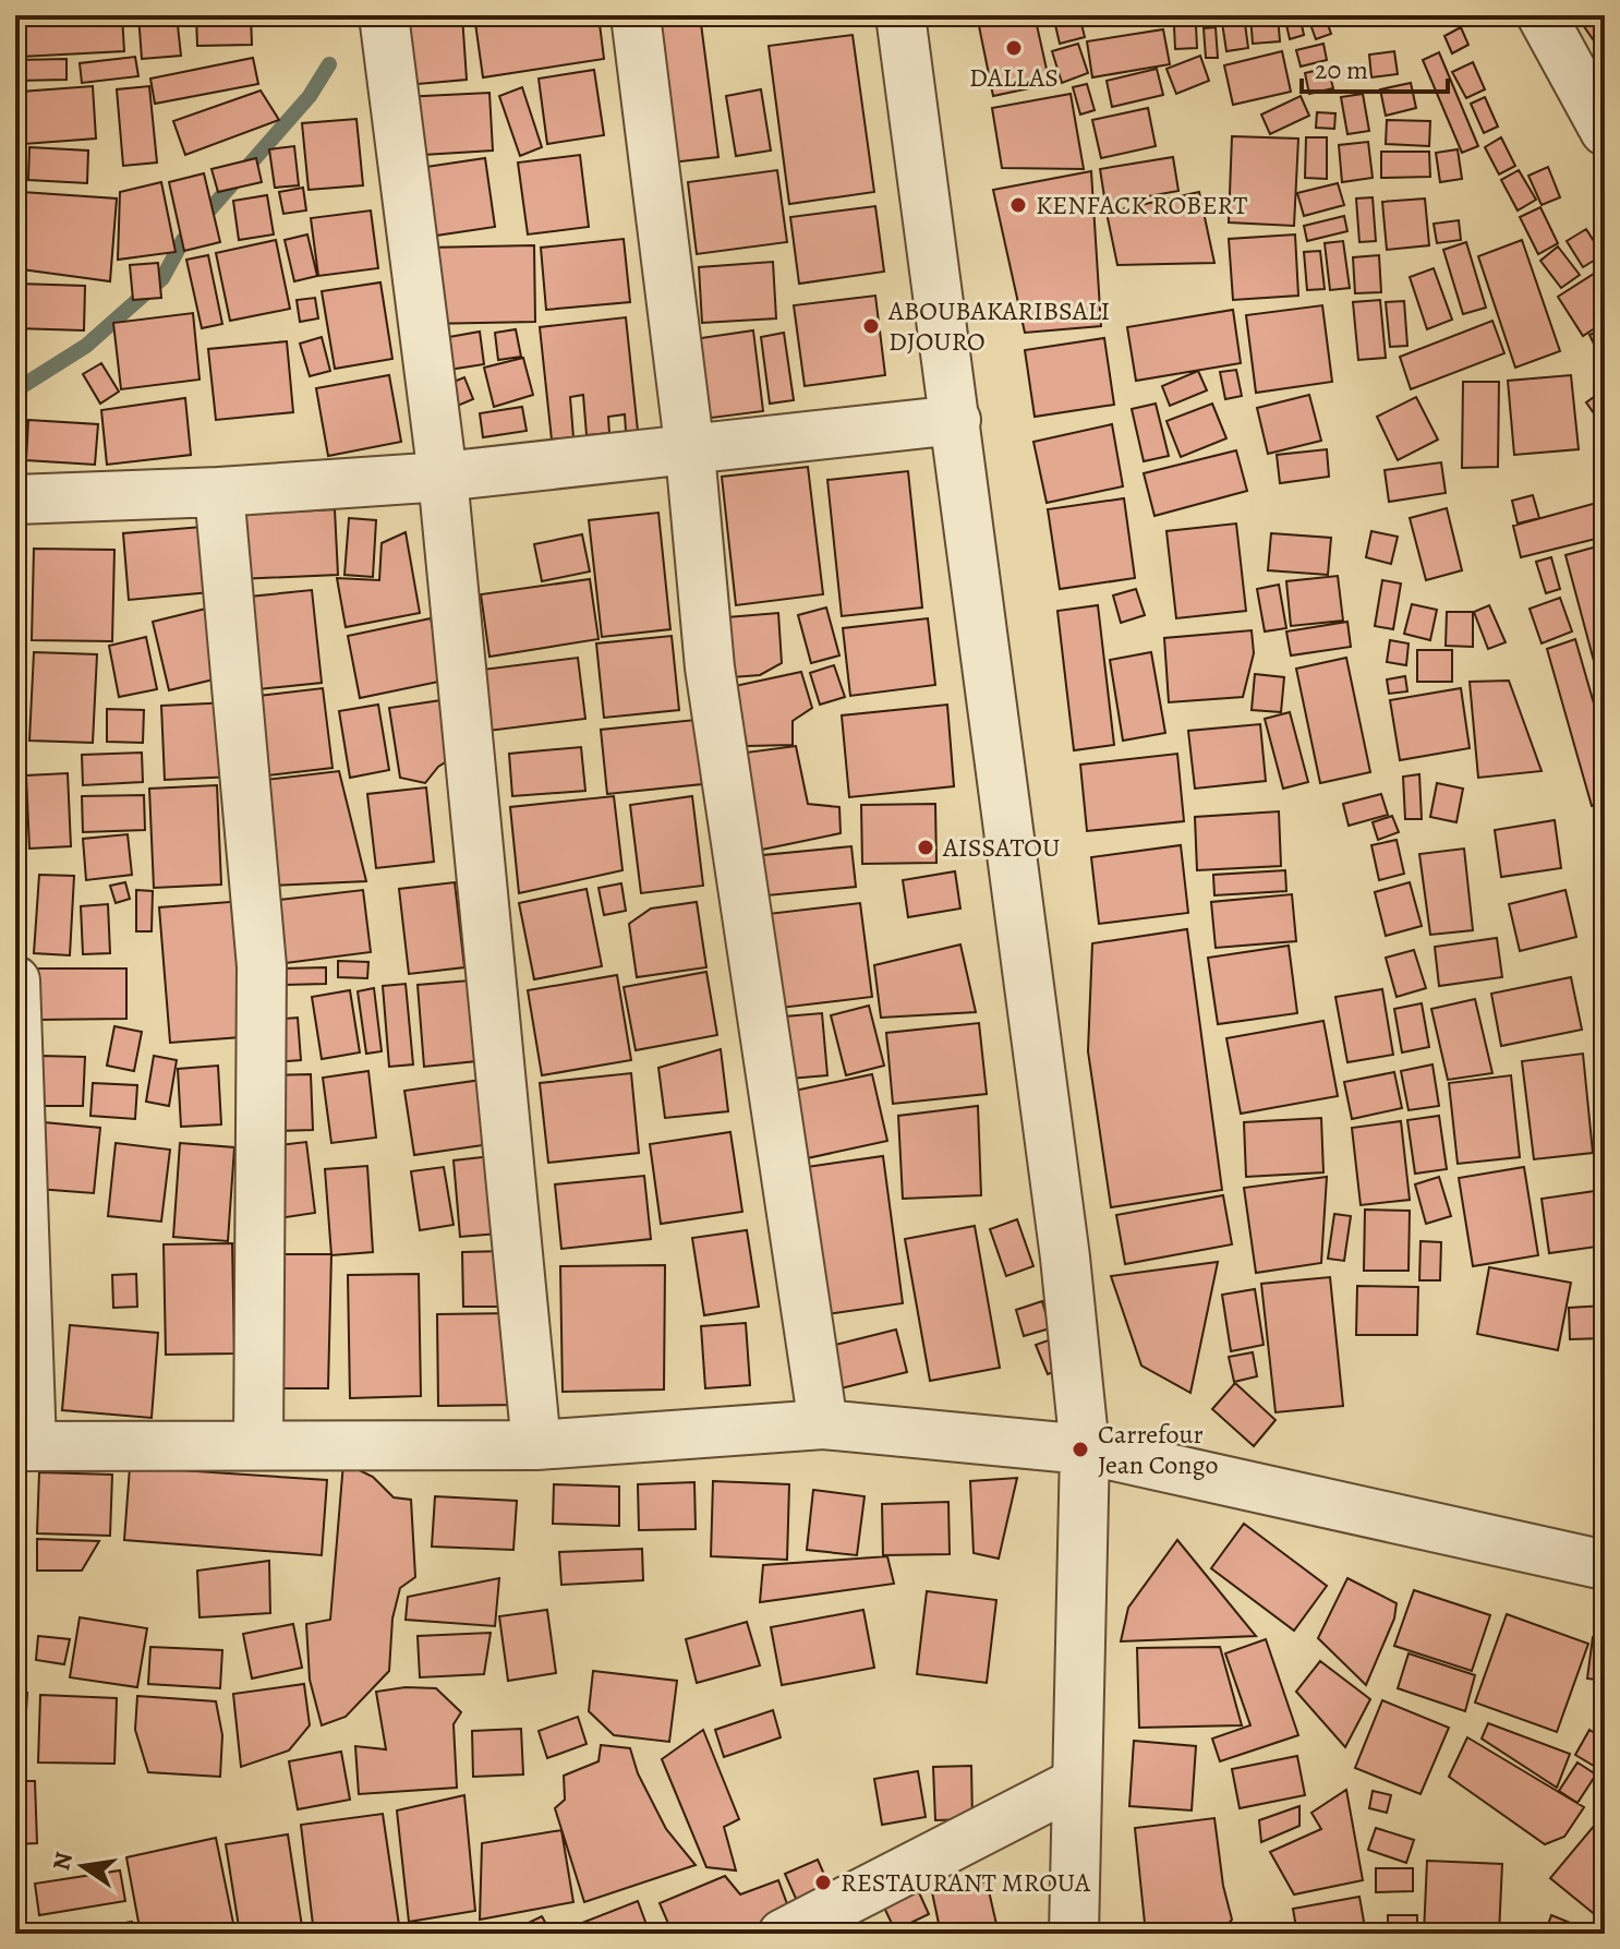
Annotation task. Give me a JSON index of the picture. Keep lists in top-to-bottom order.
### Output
{
  "places": [
    "DALLAS",
    "KENFACK ROBERT",
    "ABOUBAKARIBSALI DJOURO",
    "AISSATOU",
    "Carrefour Jean Congo",
    "RESTAURANT MROUA"
  ],
  "scale_bar": "20 m",
  "north": "left"
}
